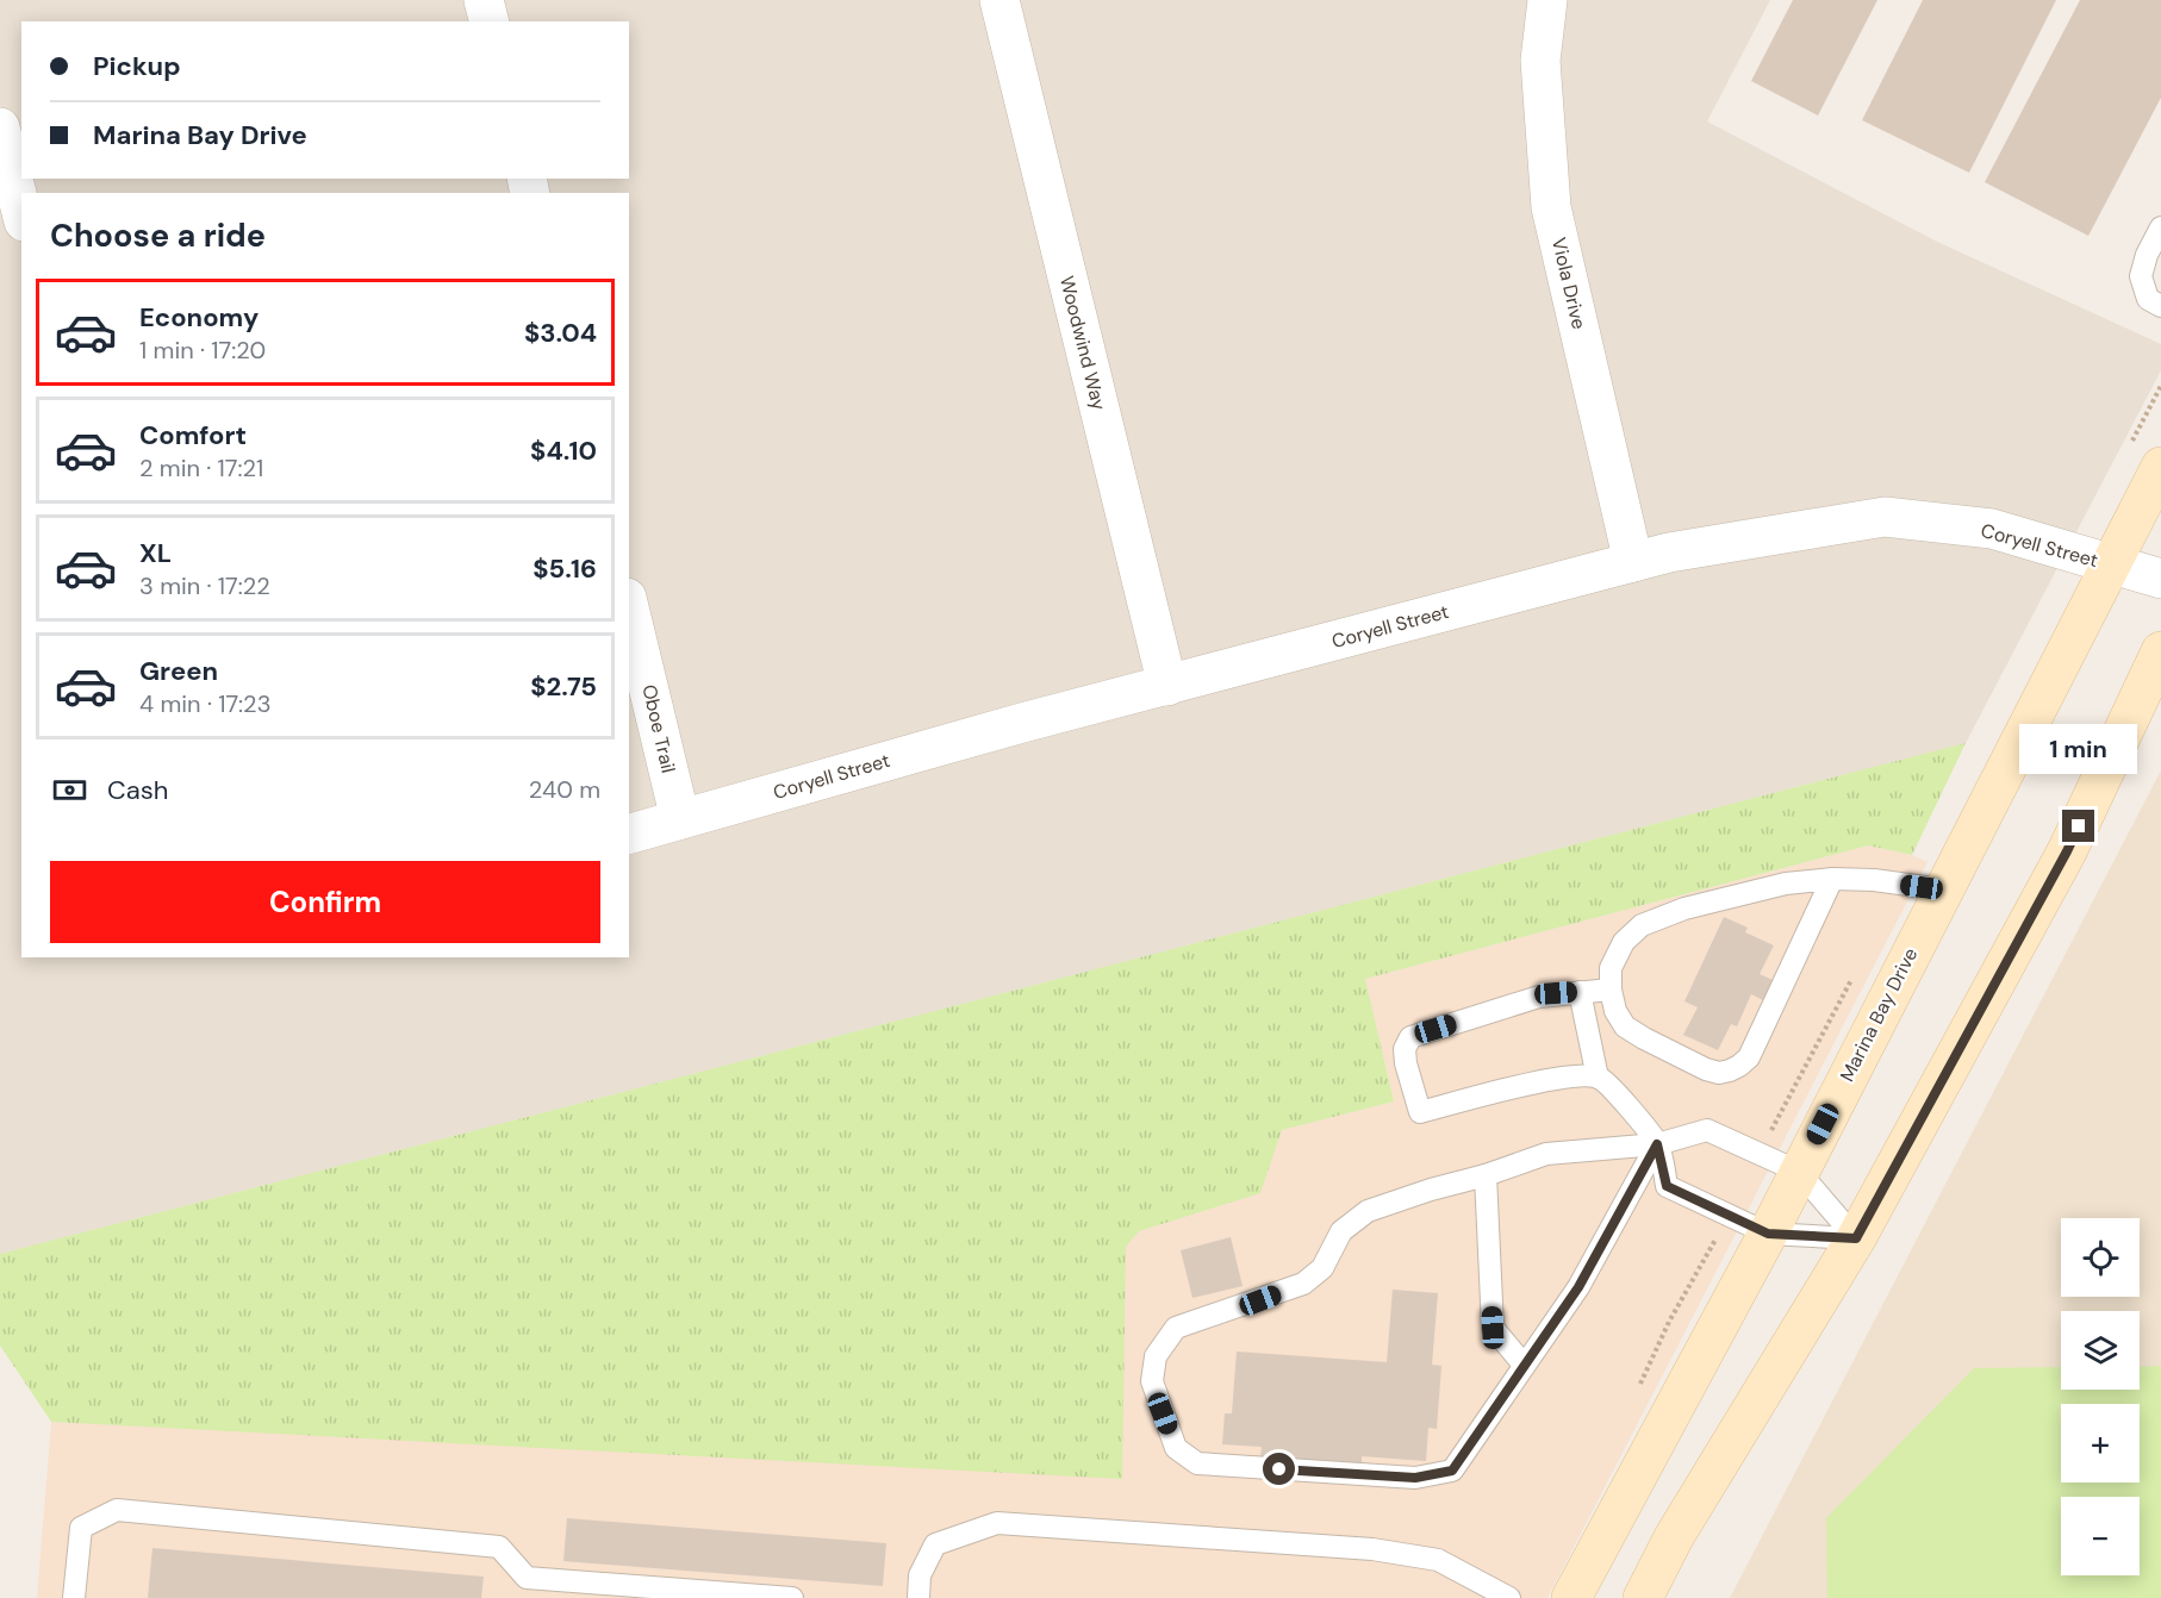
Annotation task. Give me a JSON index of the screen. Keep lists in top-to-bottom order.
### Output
{
  "streets": {
    "main road": ["Marina Bay Drive"],
    "street": [
      "Viola Drive",
      "Woodwind Way",
      "Coryell Street",
      "Oboe Trail"
    ]
  },
  "crossings": [
    ["Viola Drive", "Coryell Street"],
    ["Woodwind Way", "Coryell Street"],
    ["Coryell Street", "Oboe Trail"],
    ["Coryell Street", "Marina Bay Drive"]
  ],
  "page": {
    "banner": ["Pickup", "Marina Bay Drive"],
    "heading": "Choose a ride",
    "list": [
      {
        "name": "Economy",
        "note": "1 min · 17:20",
        "value": "$3.04"
      },
      {
        "name": "Comfort",
        "note": "2 min · 17:21",
        "value": "$4.10"
      },
      {
        "name": "XL",
        "note": "3 min · 17:22",
        "value": "$5.16"
      },
      {
        "name": "Green",
        "note": "4 min · 17:23",
        "value": "$2.75"
      }
    ],
    "bubble": "1 min",
    "pay": ["Cash", "240 m"],
    "buttons": "Confirm",
    "map_buttons": ["+", "−"]
  }
}
